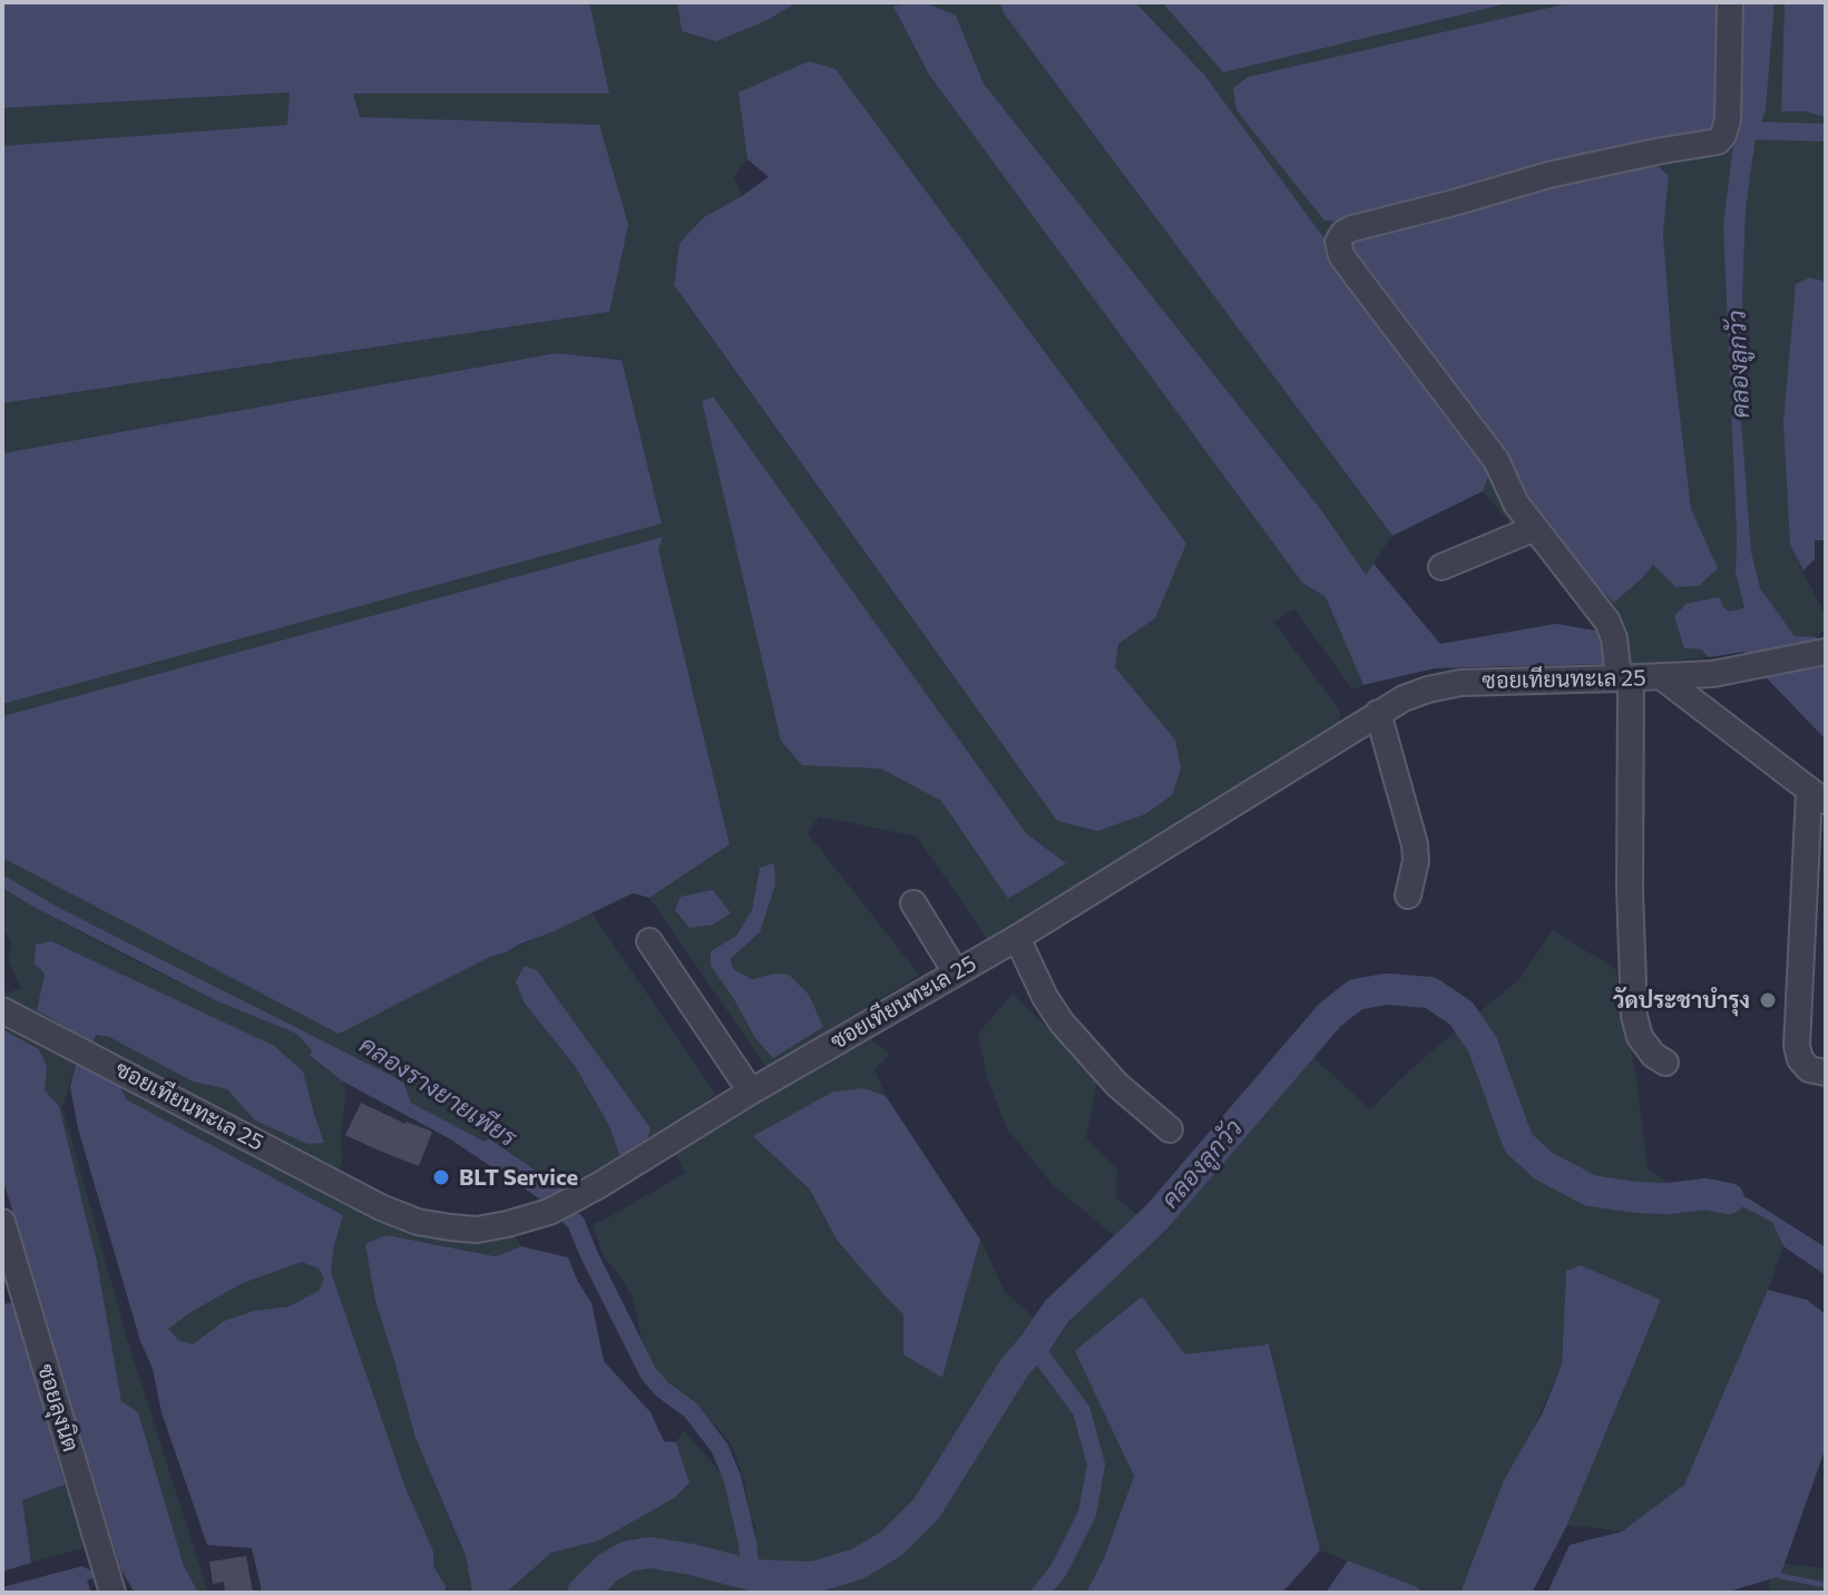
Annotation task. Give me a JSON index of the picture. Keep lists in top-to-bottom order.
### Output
{
  "streets": {
    "street": ["ซอยเทียนทะเล 25", "ซอยลุงนิต"]
  },
  "water": ["คลองลูกวัว", "คลองรางยายเพียร"],
  "places": ["วัดประชาบํารุง", "BLT Service"]
}
